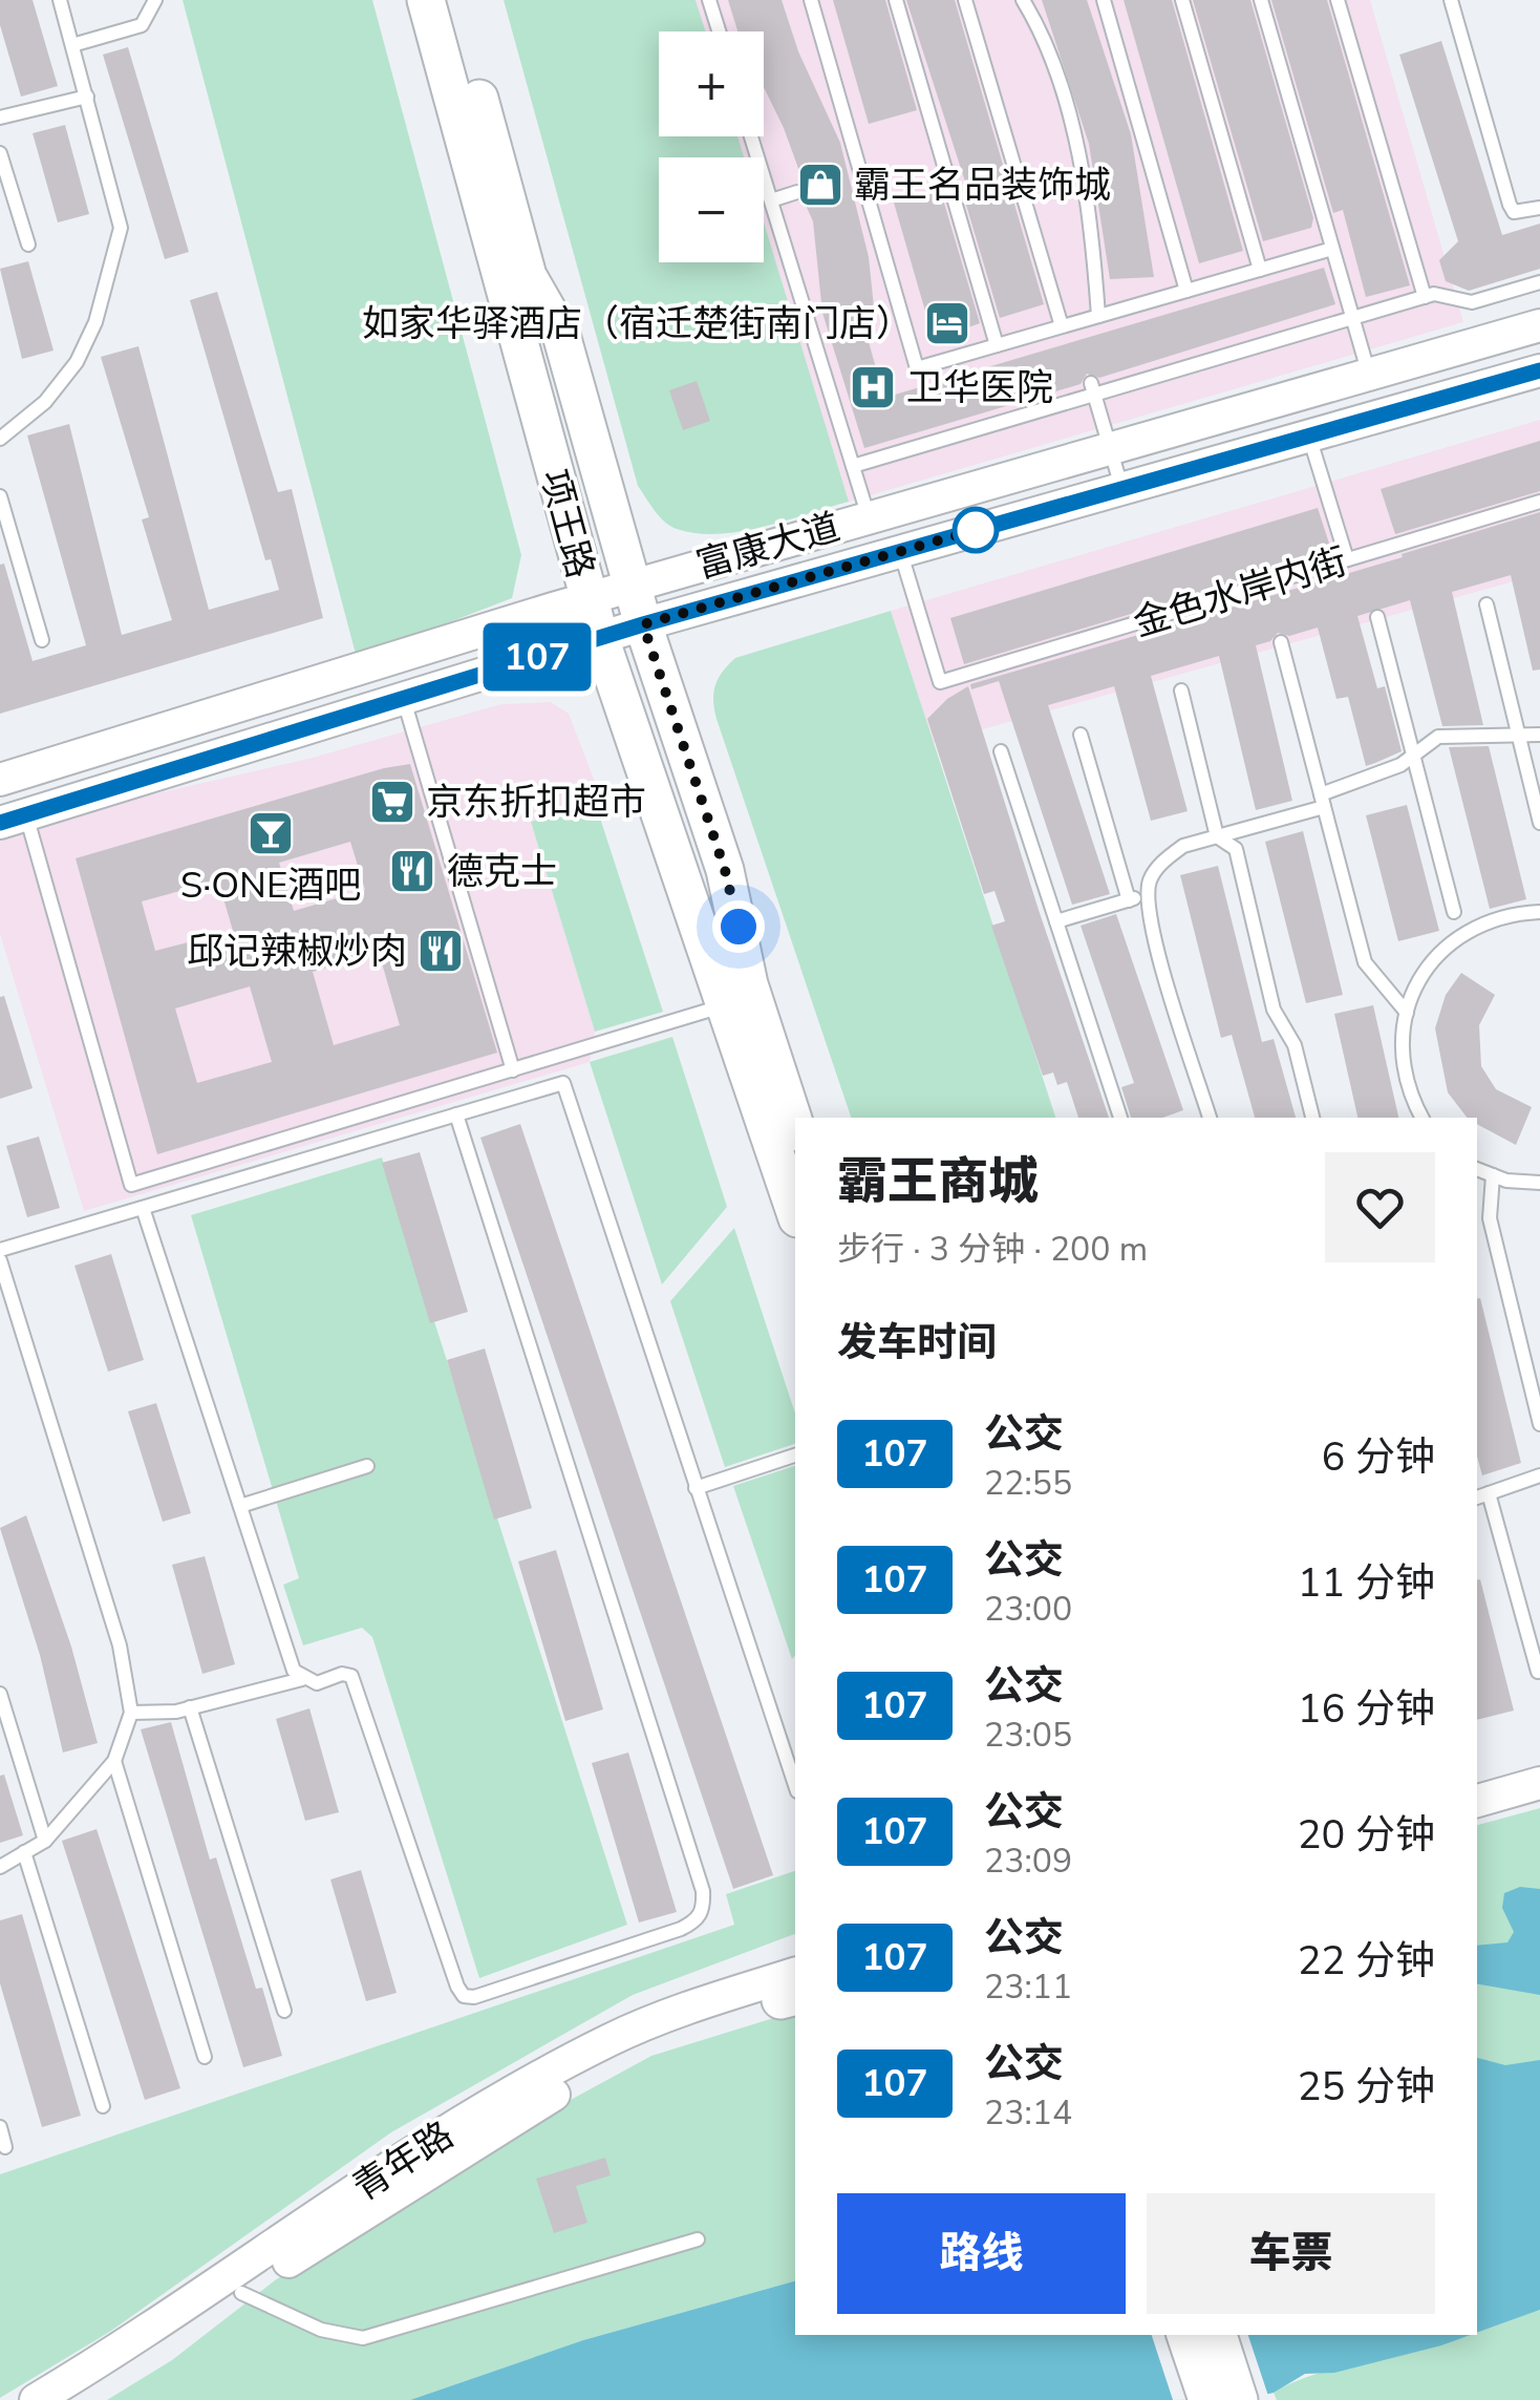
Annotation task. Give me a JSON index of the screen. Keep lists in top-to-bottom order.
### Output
{
  "streets": {
    "main road": ["项王路"],
    "street": ["富康大道", "青年路"],
    "lane": ["金色水岸内街"]
  },
  "crossings": [
    ["项王路", "富康大道"],
    ["富康大道", "金色水岸内街"]
  ],
  "places": {
    "shop": ["霸王名品装饰城"],
    "hotel": ["如家华驿酒店（宿迁楚街南门店）"],
    "hospital": ["卫华医院"],
    "supermarket": ["京东折扣超市"],
    "bar": ["S·ONE酒吧"],
    "restaurant": ["德克士", "邱记辣椒炒肉"]
  },
  "lines": ["bus line 107"],
  "page": {
    "on_map": "107",
    "map_buttons": ["+", "−"],
    "heading": [
      ["霸王商城", "步行 · 3 分钟 · 200 m"],
      "发车时间"
    ],
    "list": [
      {
        "mark": "107",
        "name": "公交",
        "note": "22:55",
        "value": "6 分钟"
      },
      {
        "mark": "107",
        "name": "公交",
        "note": "23:00",
        "value": "11 分钟"
      },
      {
        "mark": "107",
        "name": "公交",
        "note": "23:05",
        "value": "16 分钟"
      },
      {
        "mark": "107",
        "name": "公交",
        "note": "23:09",
        "value": "20 分钟"
      },
      {
        "mark": "107",
        "name": "公交",
        "note": "23:11",
        "value": "22 分钟"
      },
      {
        "mark": "107",
        "name": "公交",
        "note": "23:14",
        "value": "25 分钟"
      }
    ],
    "buttons": ["路线", "车票"]
  }
}
